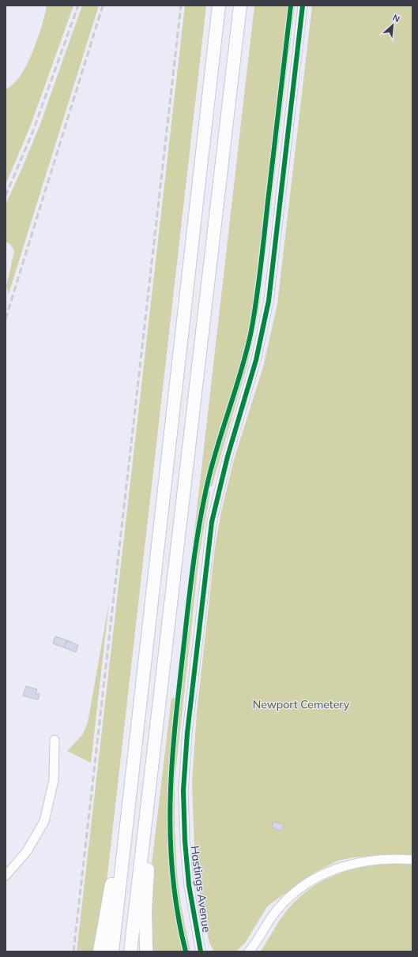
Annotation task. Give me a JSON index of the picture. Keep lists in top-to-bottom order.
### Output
{
  "streets": {
    "street": ["Hastings Avenue"]
  },
  "parks": ["Newport Cemetery"],
  "north": "top right"
}
